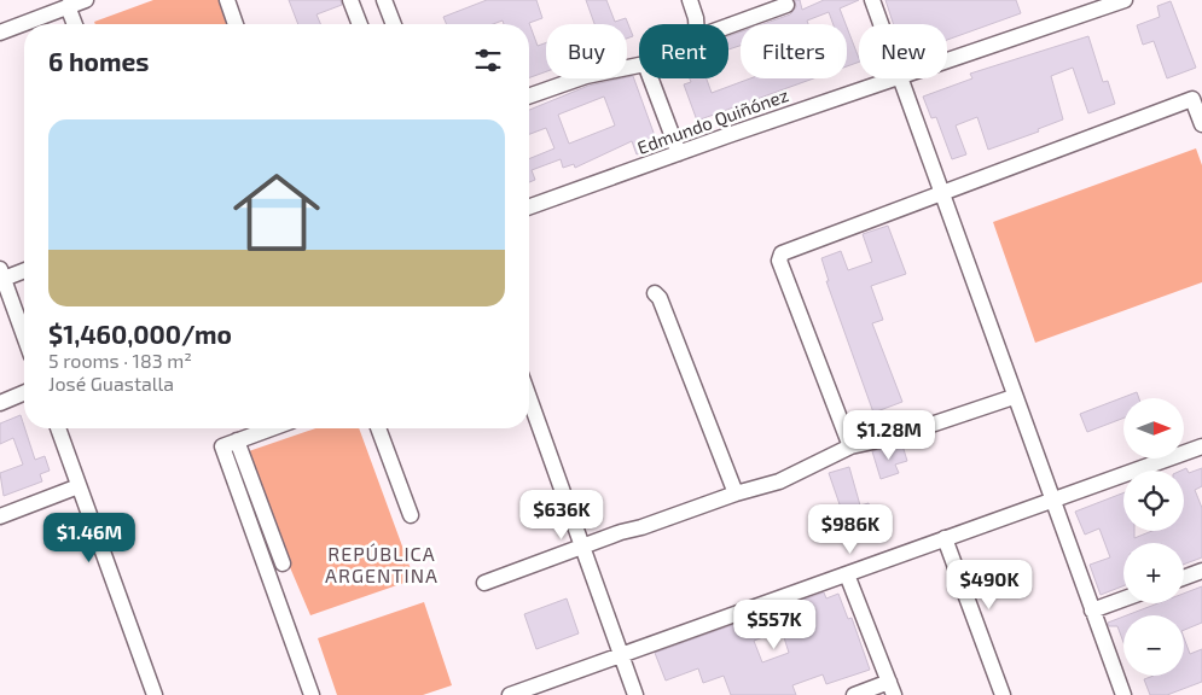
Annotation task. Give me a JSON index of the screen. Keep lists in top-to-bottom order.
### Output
{
  "streets": {
    "street": ["Edmundo Quiñónez"]
  },
  "districts": ["REPÚBLICA ARGENTINA"],
  "north": "right",
  "page": {
    "chip": [
      "Buy",
      "Rent",
      "Filters",
      "New"
    ],
    "heading": "6 homes",
    "list": [
      {
        "name": "$1,460,000/mo",
        "note": "5 rooms · 183 m² · José Guastalla"
      }
    ],
    "map_buttons": ["+", "−"],
    "price": [
      "$1.28M",
      "$636K",
      "$986K",
      "$1.46M",
      "$490K",
      "$557K"
    ]
  }
}
